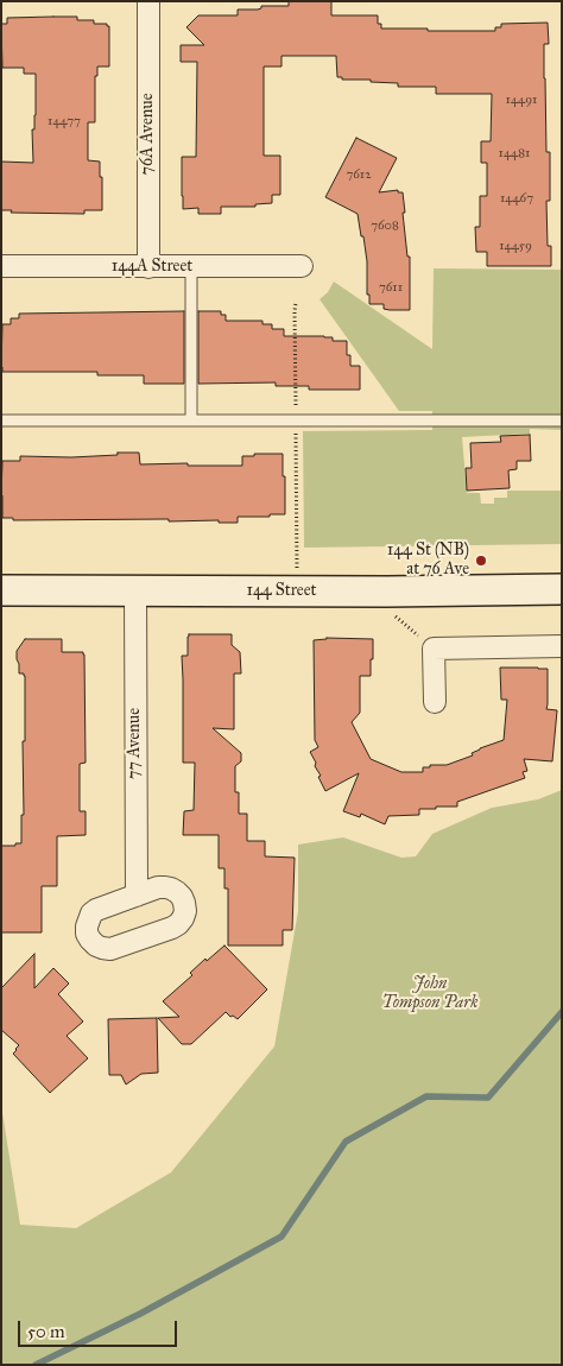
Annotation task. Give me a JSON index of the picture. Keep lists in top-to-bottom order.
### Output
{
  "streets": {
    "main road": ["144 Street"],
    "street": ["76A Avenue", "144A Street", "77 Avenue"]
  },
  "crossings": [
    ["76A Avenue", "144A Street"],
    ["144 Street", "77 Avenue"]
  ],
  "parks": ["John Tompson Park"],
  "places": ["144 St (NB) at 76 Ave"],
  "house_numbers": [
    "14491",
    "14477",
    "14481",
    "7612",
    "14467",
    "7608",
    "14459",
    "7611"
  ],
  "scale_bar": "50 m"
}
